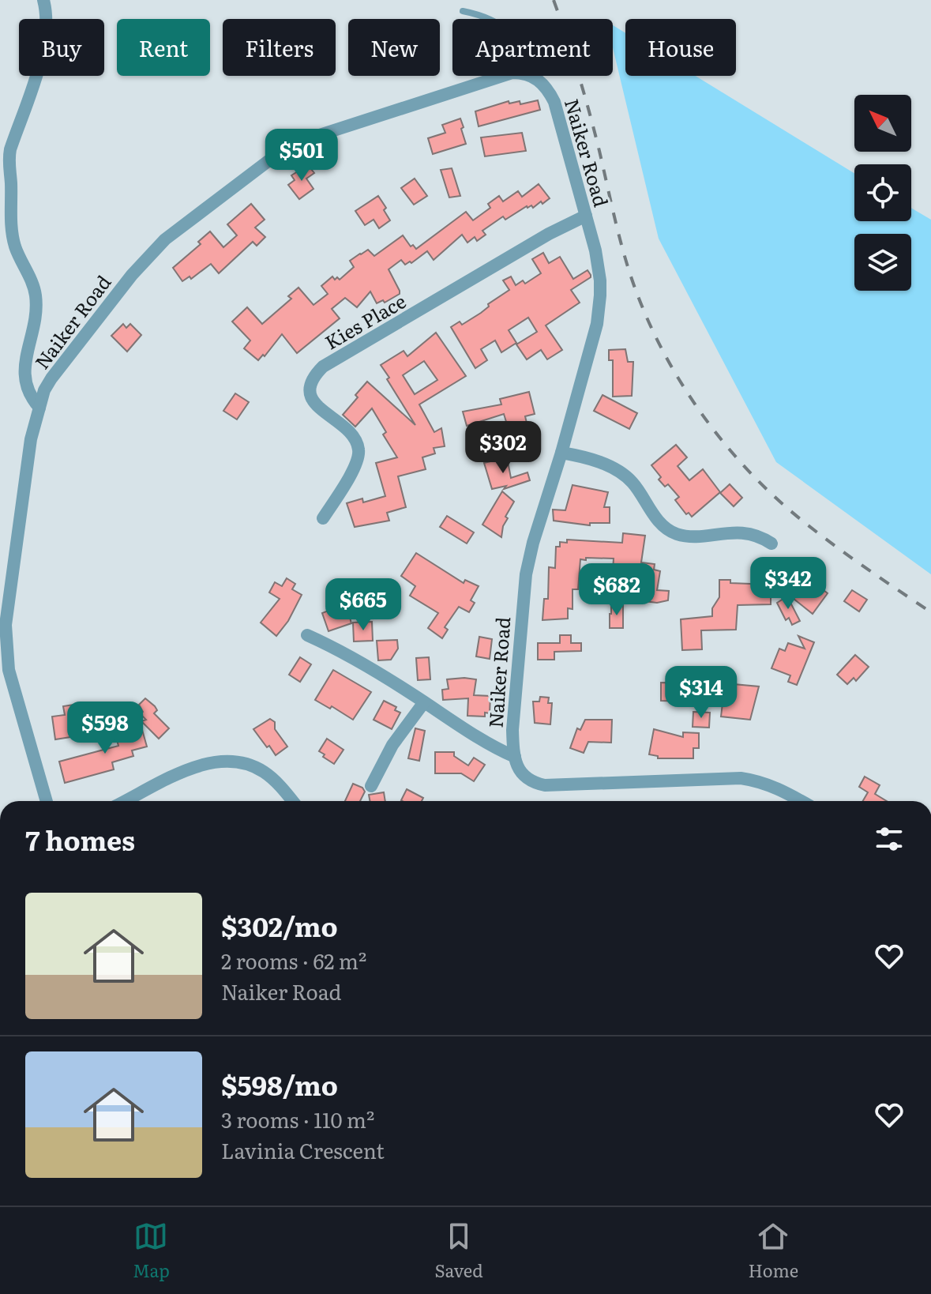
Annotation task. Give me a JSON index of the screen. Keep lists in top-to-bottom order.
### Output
{
  "streets": {
    "street": ["Naiker Road", "Kies Place"]
  },
  "crossings": [
    ["Naiker Road", "Kies Place"]
  ],
  "north": "top left",
  "page": {
    "chip": [
      "Buy",
      "Rent",
      "Filters",
      "New",
      "Apartment",
      "House"
    ],
    "price": [
      "$501",
      "$302",
      "$342",
      "$682",
      "$665",
      "$314",
      "$598"
    ],
    "heading": "7 homes",
    "list": [
      {
        "name": "$302/mo",
        "note": "2 rooms · 62 m² · Naiker Road"
      },
      {
        "name": "$598/mo",
        "note": "3 rooms · 110 m² · Lavinia Crescent"
      }
    ],
    "tabs": ["Map", "Saved", "Home"]
  }
}
